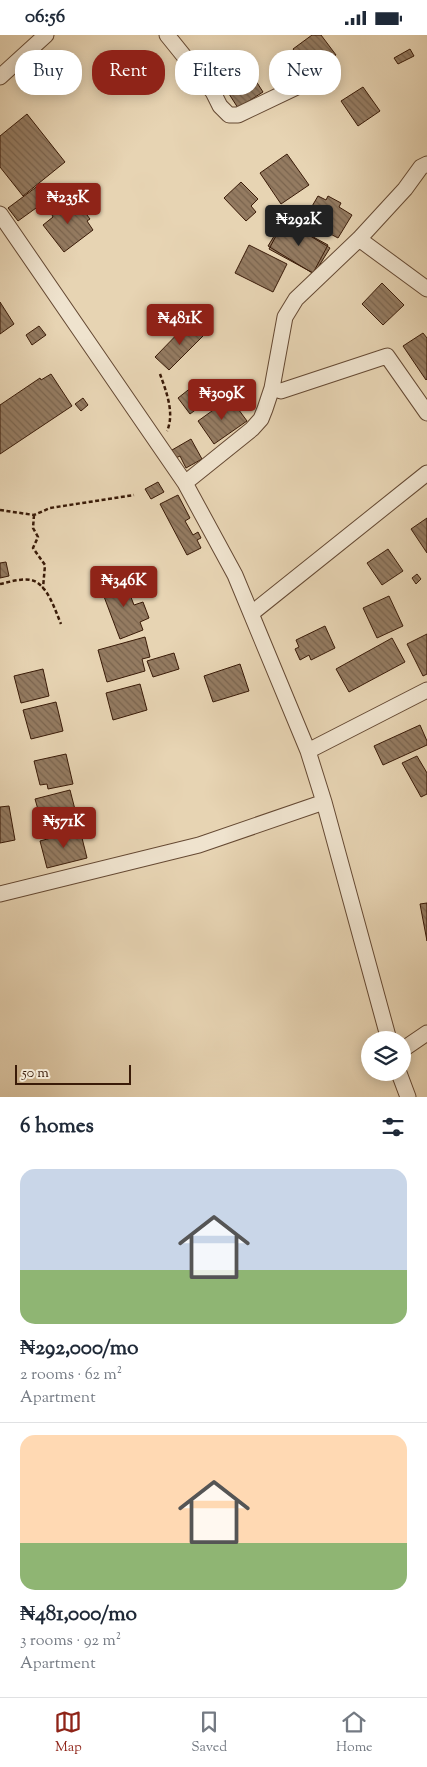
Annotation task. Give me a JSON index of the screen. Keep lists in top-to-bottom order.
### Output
{
  "scale_bar": "50 m",
  "page": {
    "status": "06:56",
    "chip": [
      "Buy",
      "Rent",
      "Filters",
      "New"
    ],
    "price": [
      "₦235K",
      "₦292K",
      "₦481K",
      "₦309K",
      "₦346K",
      "₦571K"
    ],
    "scale": "50 m",
    "heading": "6 homes",
    "list": [
      {
        "name": "₦292,000/mo",
        "note": "2 rooms · 62 m² · Apartment"
      },
      {
        "name": "₦481,000/mo",
        "note": "3 rooms · 92 m² · Apartment"
      }
    ],
    "tabs": ["Map", "Saved", "Home"]
  }
}
